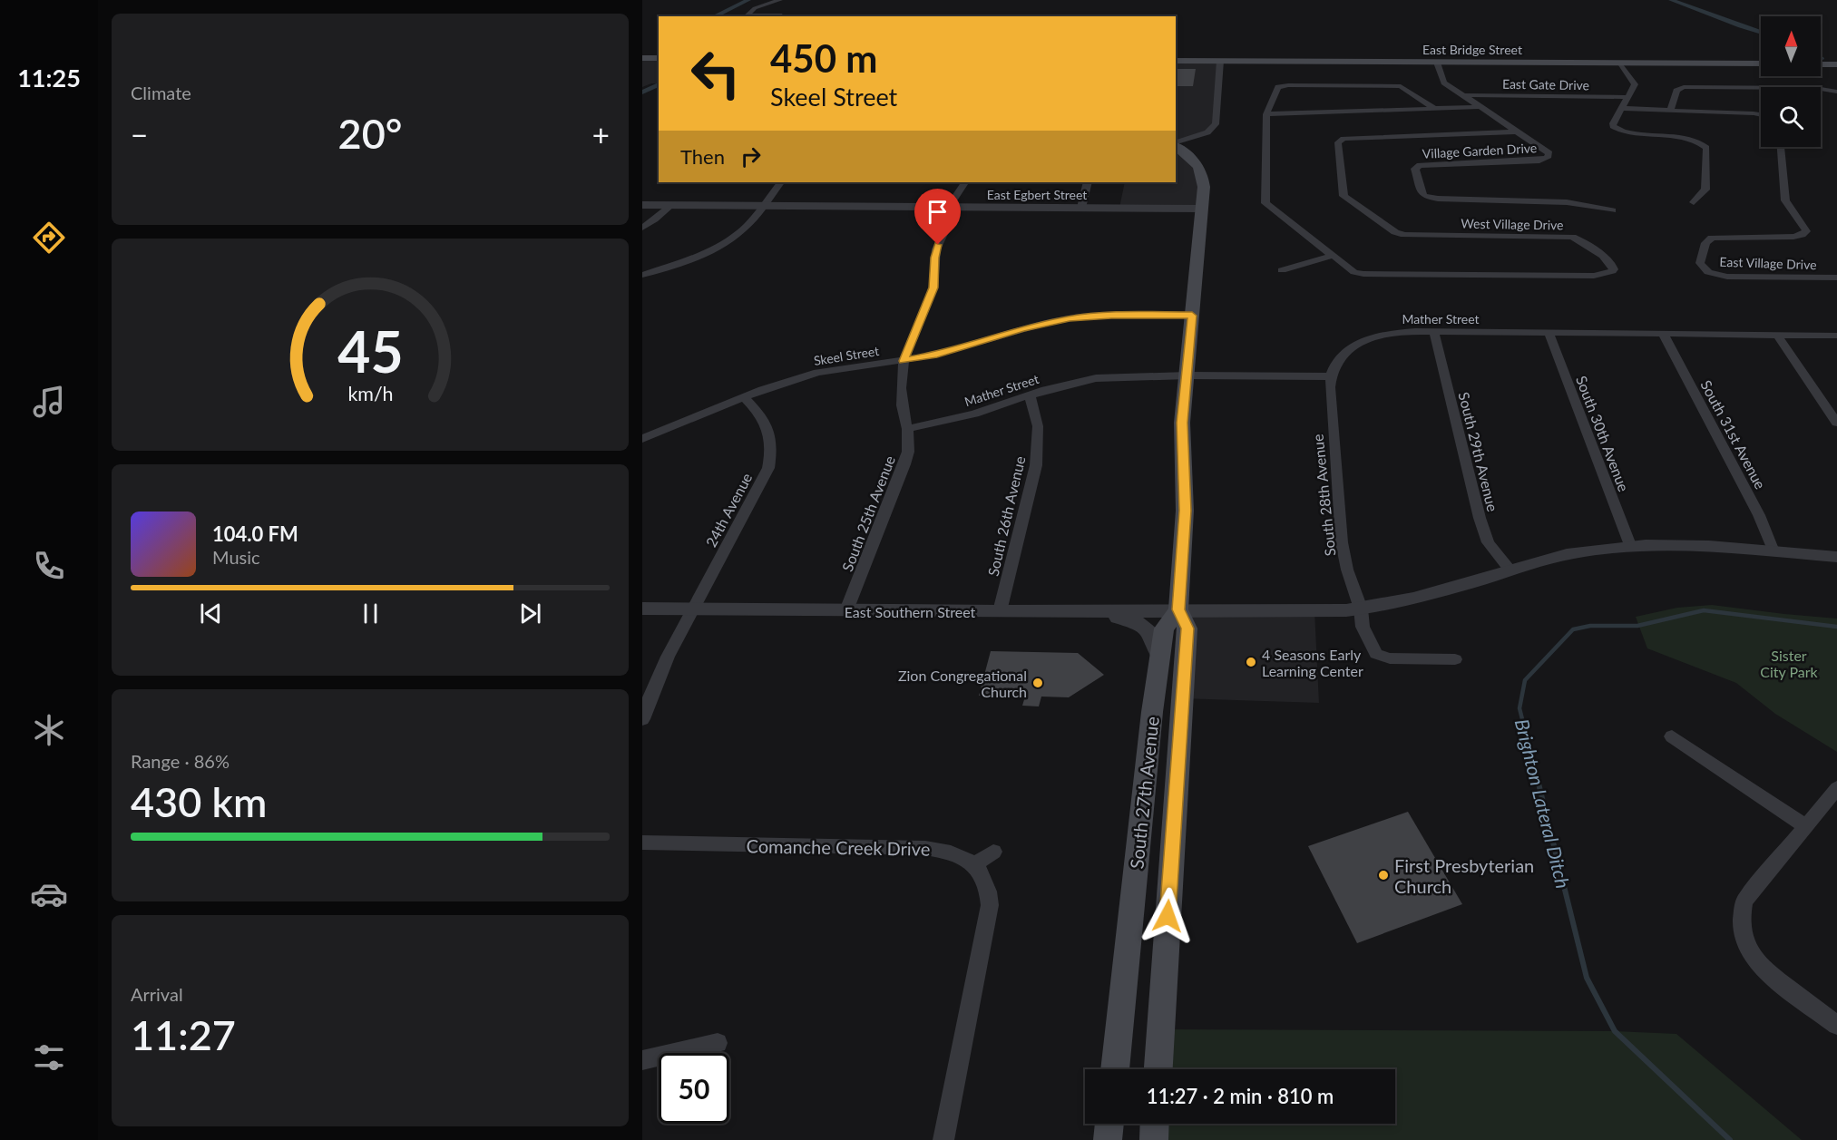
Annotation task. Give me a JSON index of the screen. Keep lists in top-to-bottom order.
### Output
{
  "streets": {
    "main road": ["East Bridge Street", "South 27th Avenue"],
    "street": [
      "East Gate Drive",
      "Village Garden Drive",
      "East Egbert Street",
      "West Village Drive",
      "East Village Drive",
      "Mather Street",
      "Skeel Street",
      "South 30th Avenue",
      "South 31st Avenue",
      "South 29th Avenue",
      "South 28th Avenue",
      "24th Avenue",
      "South 25th Avenue",
      "South 26th Avenue",
      "East Southern Street",
      "Comanche Creek Drive"
    ]
  },
  "crossings": [
    ["East Bridge Street", "Village Garden Drive"],
    ["East Gate Drive", "Village Garden Drive"],
    ["Village Garden Drive", "West Village Drive"],
    ["East Egbert Street", "South 25th Avenue"],
    ["East Egbert Street", "South 27th Avenue"],
    ["Mather Street", "South 30th Avenue"],
    ["Mather Street", "South 31st Avenue"],
    ["Mather Street", "South 29th Avenue"],
    ["Mather Street", "South 28th Avenue"],
    ["Mather Street", "South 25th Avenue"],
    ["Mather Street", "South 26th Avenue"],
    ["Mather Street", "South 27th Avenue"],
    ["Skeel Street", "24th Avenue"],
    ["Skeel Street", "South 25th Avenue"],
    ["Skeel Street", "South 27th Avenue"],
    ["South 30th Avenue", "East Southern Street"],
    ["South 31st Avenue", "East Southern Street"],
    ["South 29th Avenue", "East Southern Street"],
    ["South 28th Avenue", "East Southern Street"],
    ["24th Avenue", "East Southern Street"],
    ["South 25th Avenue", "East Southern Street"],
    ["South 26th Avenue", "East Southern Street"],
    ["East Southern Street", "South 27th Avenue"]
  ],
  "water": ["Brighton Lateral Ditch"],
  "parks": ["Sister City Park"],
  "places": ["4 Seasons Early Learning Center", "Zion Congregational Church", "First Presbyterian Church"],
  "north": "top",
  "page": {
    "tabs": "11:25",
    "tile": [
      "Climate",
      ["Range · 86%", "430 km"],
      ["Arrival", "11:27"]
    ],
    "turn": ["450 m", "Skeel Street"],
    "heat": ["−", "20°", "+"],
    "then": "Then",
    "song": ["104.0 FM", "Music"],
    "limit": "50",
    "trip": "11:27 · 2 min · 810 m",
    "gauge": ["45", "km/h"]
  }
}
